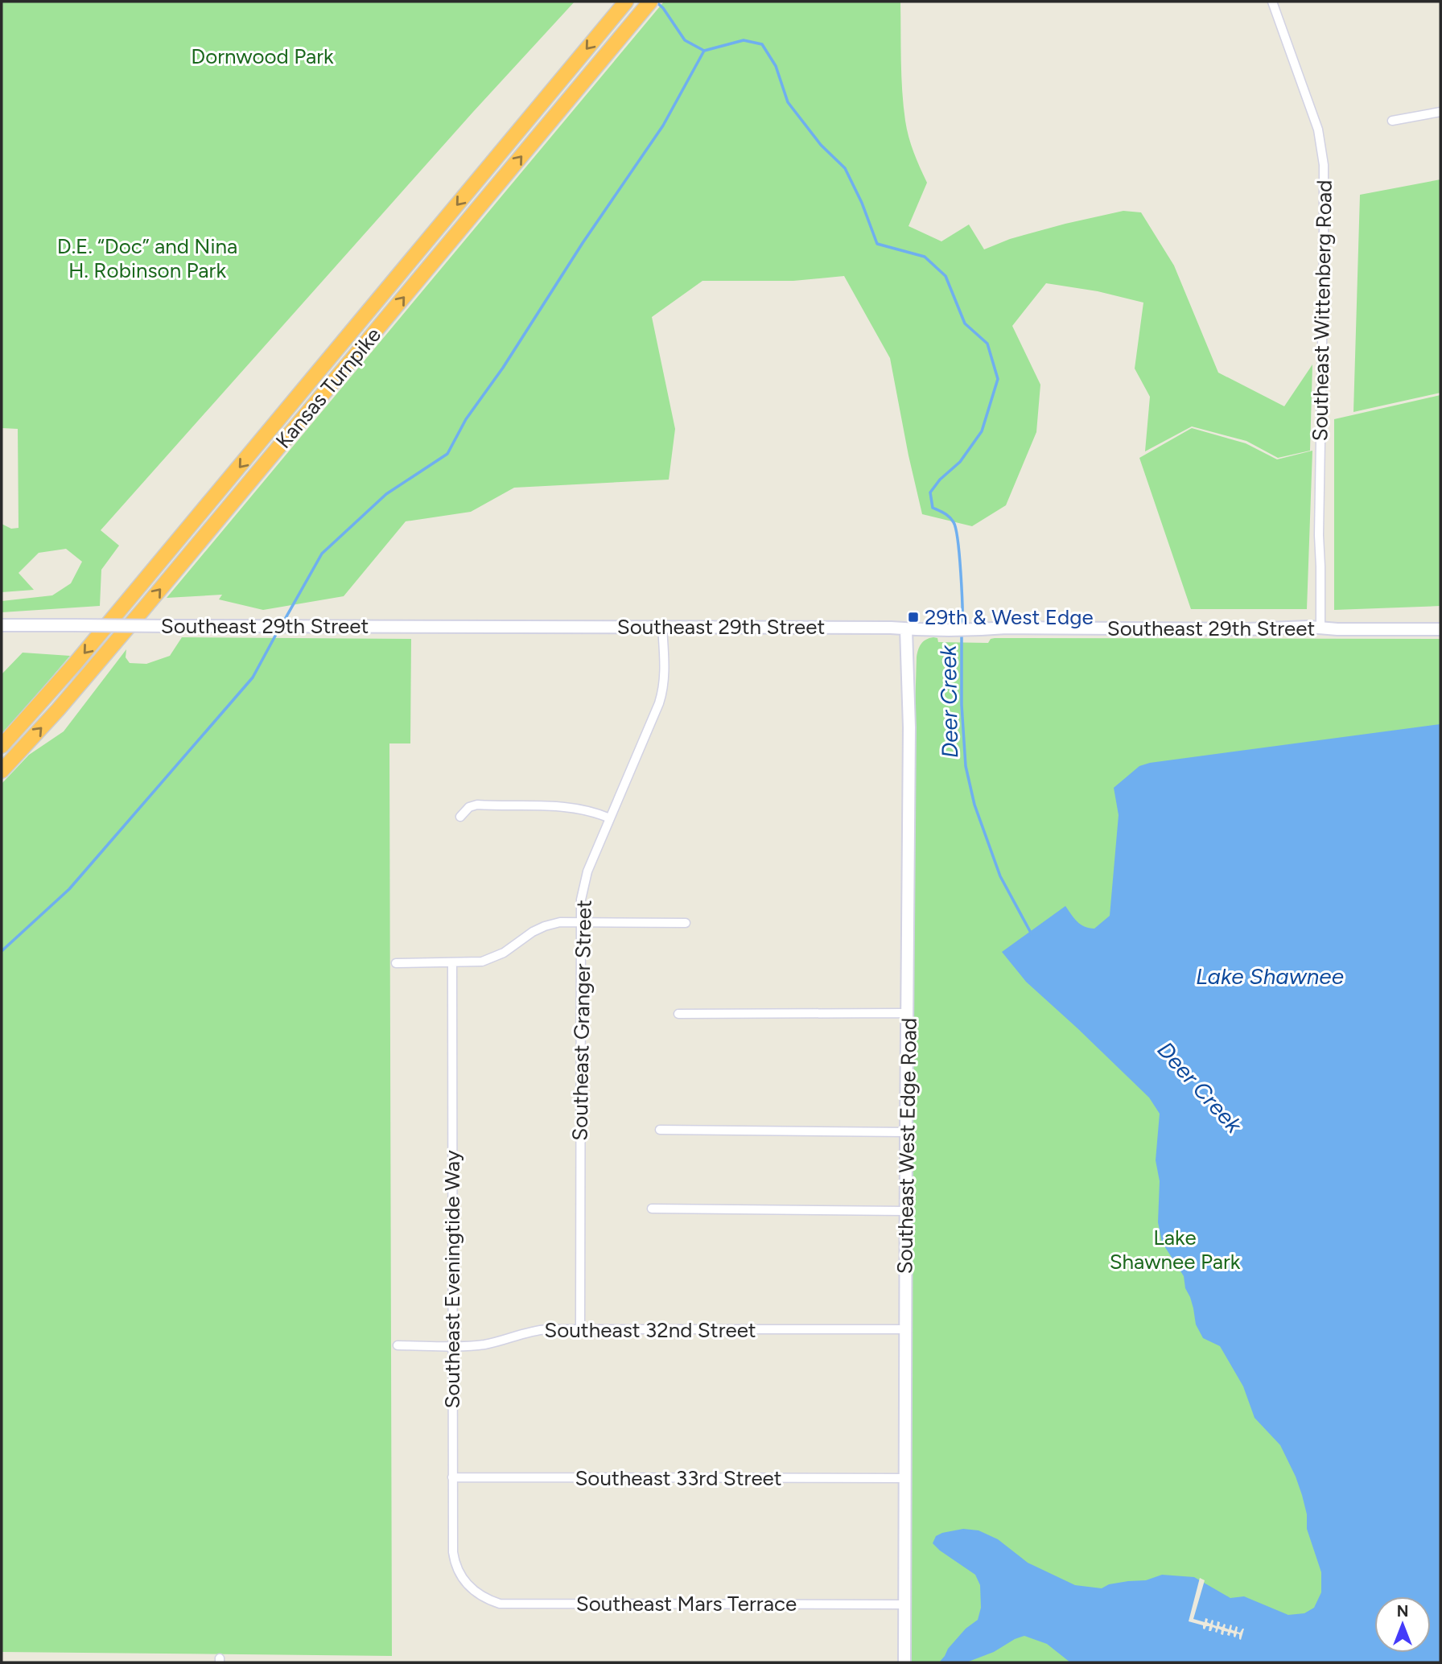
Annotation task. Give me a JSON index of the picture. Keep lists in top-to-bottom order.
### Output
{
  "streets": {
    "highway": ["Kansas Turnpike"],
    "main road": ["Southeast 29th Street", "Southeast West Edge Road"],
    "street": [
      "Southeast Wittenberg Road",
      "Southeast Granger Street",
      "Southeast Eveningtide Way",
      "Southeast 32nd Street",
      "Southeast 33rd Street",
      "Southeast Mars Terrace"
    ]
  },
  "crossings": [
    ["Southeast Wittenberg Road", "Southeast 29th Street"],
    ["Southeast 29th Street", "Southeast Granger Street"],
    ["Southeast 29th Street", "Southeast West Edge Road"],
    ["Southeast Granger Street", "Southeast 32nd Street"],
    ["Southeast West Edge Road", "Southeast 32nd Street"],
    ["Southeast West Edge Road", "Southeast 33rd Street"],
    ["Southeast West Edge Road", "Southeast Mars Terrace"],
    ["Southeast Eveningtide Way", "Southeast 32nd Street"],
    ["Southeast Eveningtide Way", "Southeast 33rd Street"],
    ["Southeast Eveningtide Way", "Southeast Mars Terrace"]
  ],
  "water": ["Deer Creek", "Lake Shawnee"],
  "parks": ["Dornwood Park", "D.E. “Doc” and Nina H. Robinson Park", "Lake Shawnee Park"],
  "places": {
    "transit": ["29th & West Edge"]
  },
  "north": "top"
}
